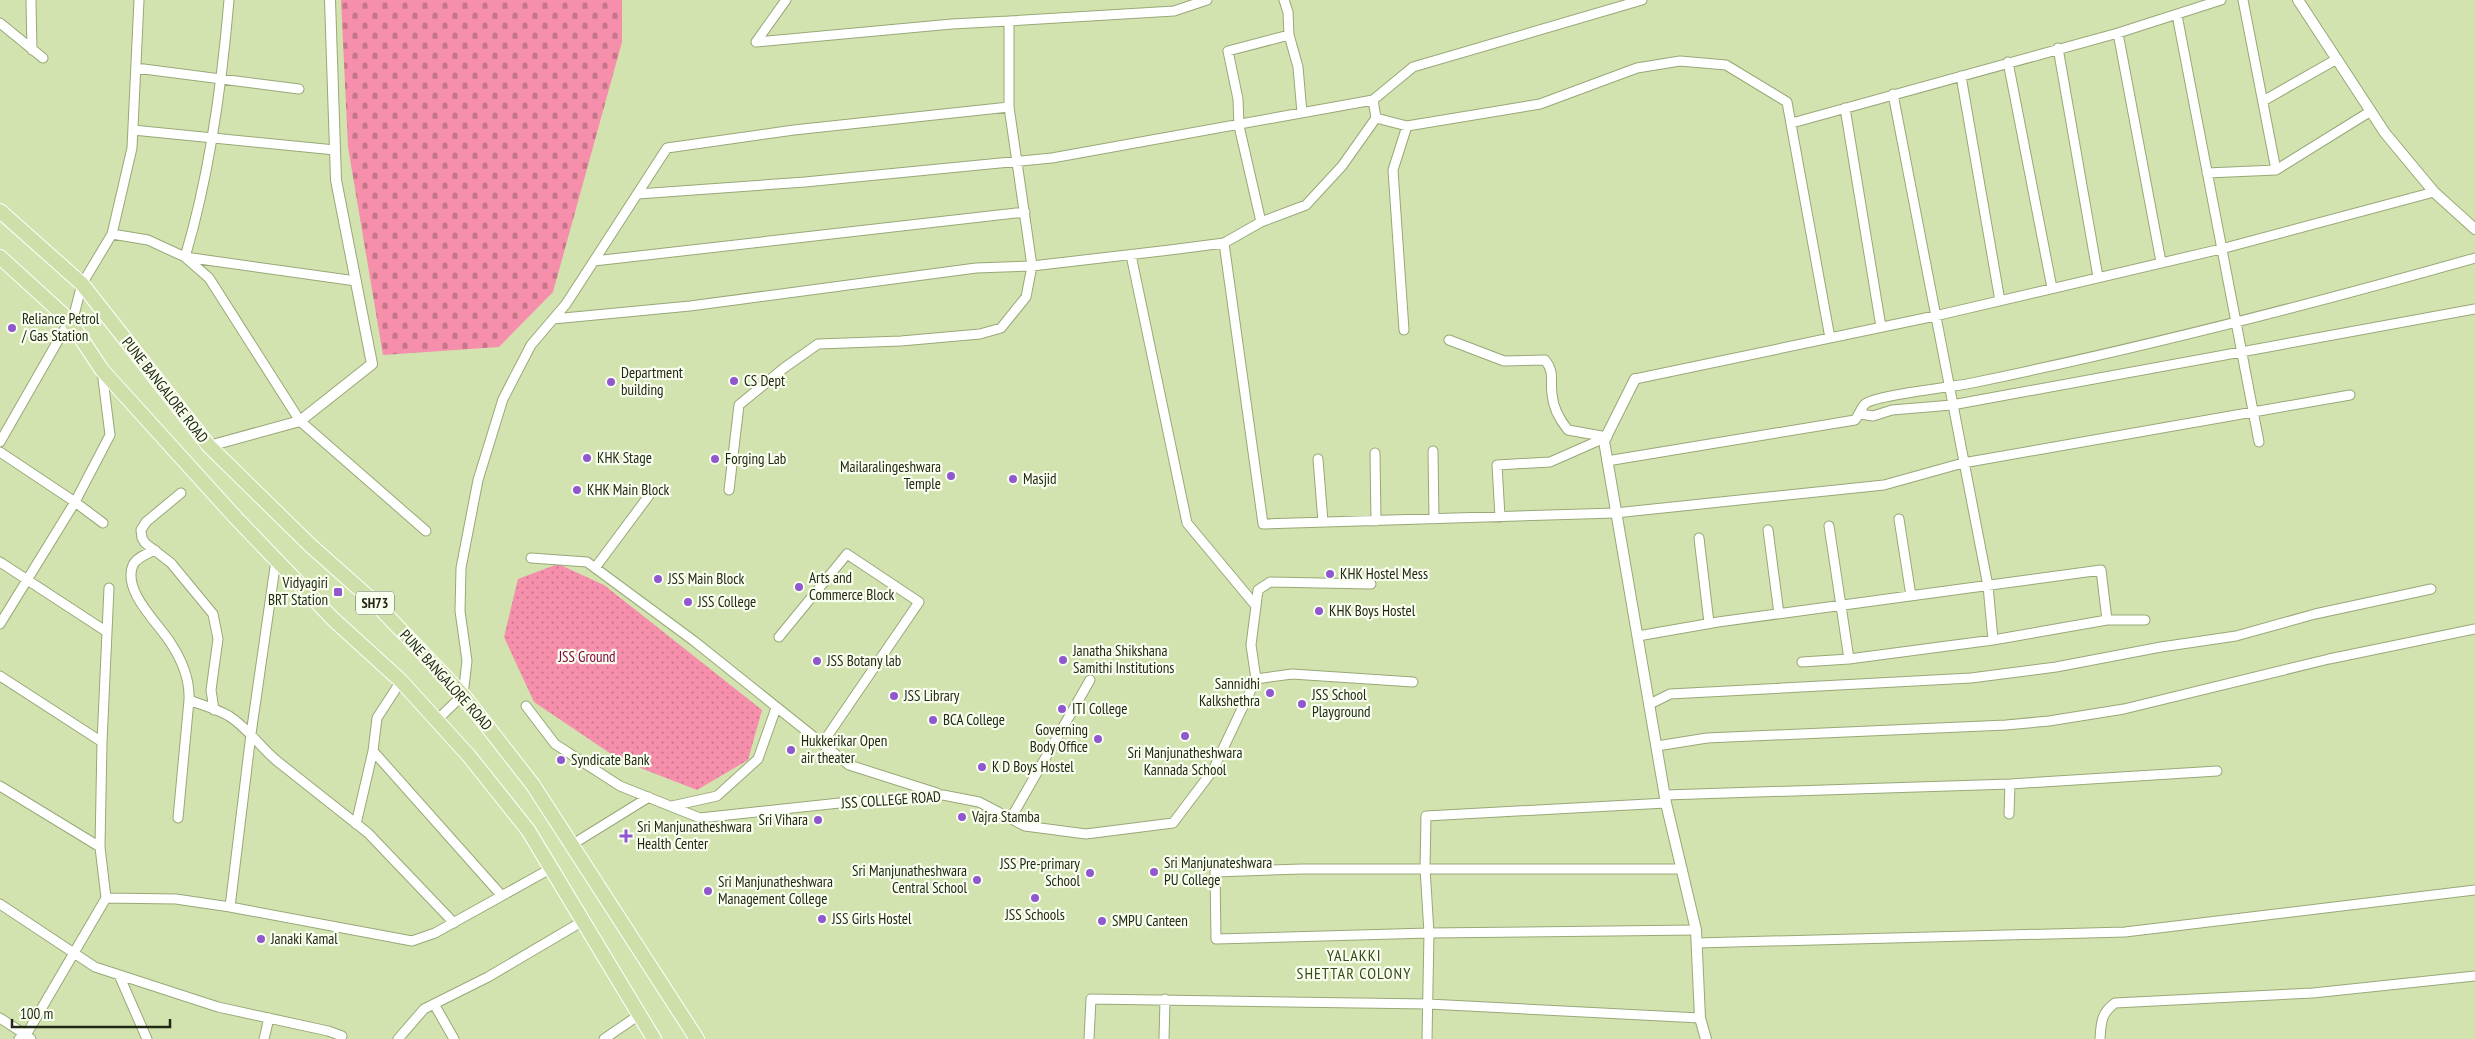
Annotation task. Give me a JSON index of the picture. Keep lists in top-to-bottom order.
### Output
{
  "streets": {
    "main road": ["PUNE BANGALORE ROAD", "SH73"],
    "street": ["JSS COLLEGE ROAD"]
  },
  "districts": ["YALAKKI SHETTAR COLONY"],
  "parks": ["JSS Ground"],
  "places": {
    "other": [
      "Reliance Petrol / Gas Station",
      "CS Dept",
      "Department building",
      "KHK Stage",
      "Forging Lab",
      "Mailaralingeshwara Temple",
      "Masjid",
      "KHK Main Block",
      "KHK Hostel Mess",
      "JSS Main Block",
      "Arts and Commerce Block",
      "JSS College",
      "KHK Boys Hostel",
      "Janatha Shikshana Samithi Institutions",
      "JSS Botany lab",
      "Sannidhi Kalkshethra",
      "JSS Library",
      "JSS School Playground",
      "ITI College",
      "BCA College",
      "Sri Manjunatheshwara Kannada School",
      "Governing Body Office",
      "Hukkerikar Open air theater",
      "Syndicate Bank",
      "K D Boys Hostel",
      "Vajra Stamba",
      "Sri Vihara",
      "Sri Manjunateshwara PU College",
      "JSS Pre-primary School",
      "Sri Manjunatheshwara Central School",
      "Sri Manjunatheshwara Management College",
      "JSS Schools",
      "JSS Girls Hostel",
      "SMPU Canteen",
      "Janaki Kamal"
    ],
    "transit": ["Vidyagiri BRT Station"],
    "health": ["Sri Manjunatheshwara Health Center"]
  },
  "scale_bar": "100 m"
}
